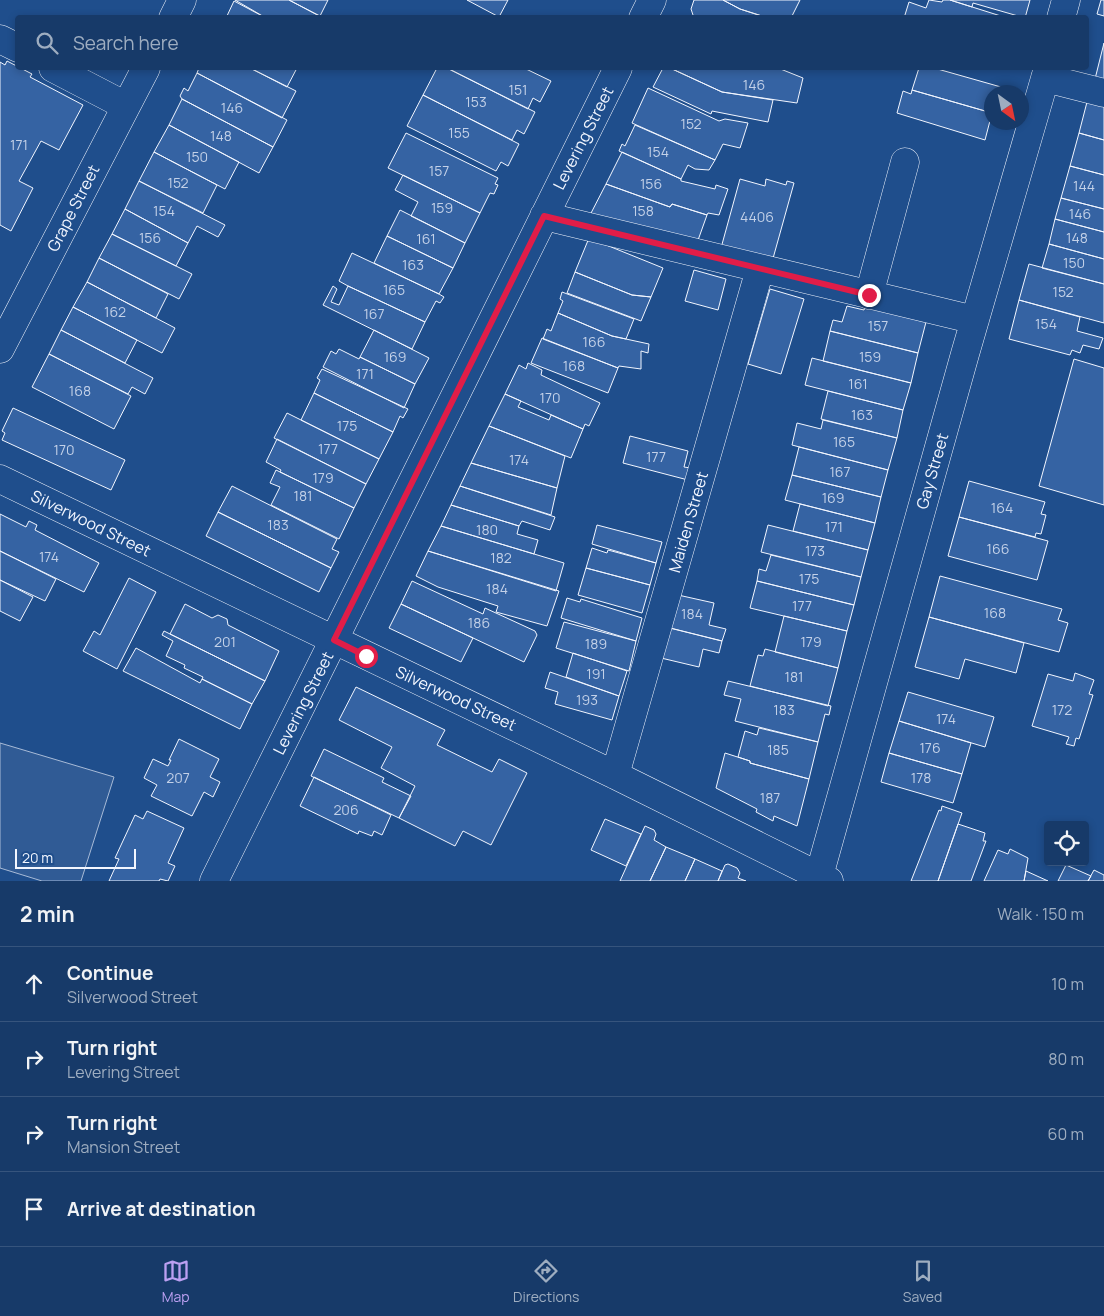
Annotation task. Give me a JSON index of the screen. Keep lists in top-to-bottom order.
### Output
{
  "streets": {
    "street": [
      "Levering Street",
      "Grape Street",
      "Gay Street",
      "Maiden Street",
      "Silverwood Street"
    ]
  },
  "crossings": [
    ["Levering Street", "Silverwood Street"],
    ["Gay Street", "Silverwood Street"],
    ["Maiden Street", "Silverwood Street"]
  ],
  "house_numbers": [
    "146",
    "151",
    "153",
    "146",
    "152",
    "155",
    "148",
    "171",
    "154",
    "150",
    "157",
    "152",
    "156",
    "144",
    "159",
    "154",
    "158",
    "146",
    "4406",
    "156",
    "148",
    "161",
    "150",
    "163",
    "165",
    "152",
    "162",
    "167",
    "154",
    "157",
    "166",
    "169",
    "159",
    "168",
    "171",
    "161",
    "168",
    "170",
    "163",
    "175",
    "165",
    "177",
    "170",
    "177",
    "174",
    "167",
    "179",
    "181",
    "169",
    "164",
    "183",
    "171",
    "180",
    "166",
    "173",
    "174",
    "182",
    "175",
    "184",
    "177",
    "168",
    "184",
    "186",
    "201",
    "179",
    "189",
    "191",
    "181",
    "193",
    "183",
    "172",
    "174",
    "176",
    "185",
    "207",
    "178",
    "187",
    "206"
  ],
  "scale_bar": "20 m",
  "north": "bottom right",
  "page": {
    "search": "Search here",
    "scale": "20 m",
    "heading": ["2 min", "Walk · 150 m"],
    "list": [
      ["Continue", "Silverwood Street", "10 m"],
      ["Turn right", "Levering Street", "80 m"],
      ["Turn right", "Mansion Street", "60 m"],
      "Arrive at destination"
    ],
    "nav": ["Map", "Directions", "Saved"]
  }
}
